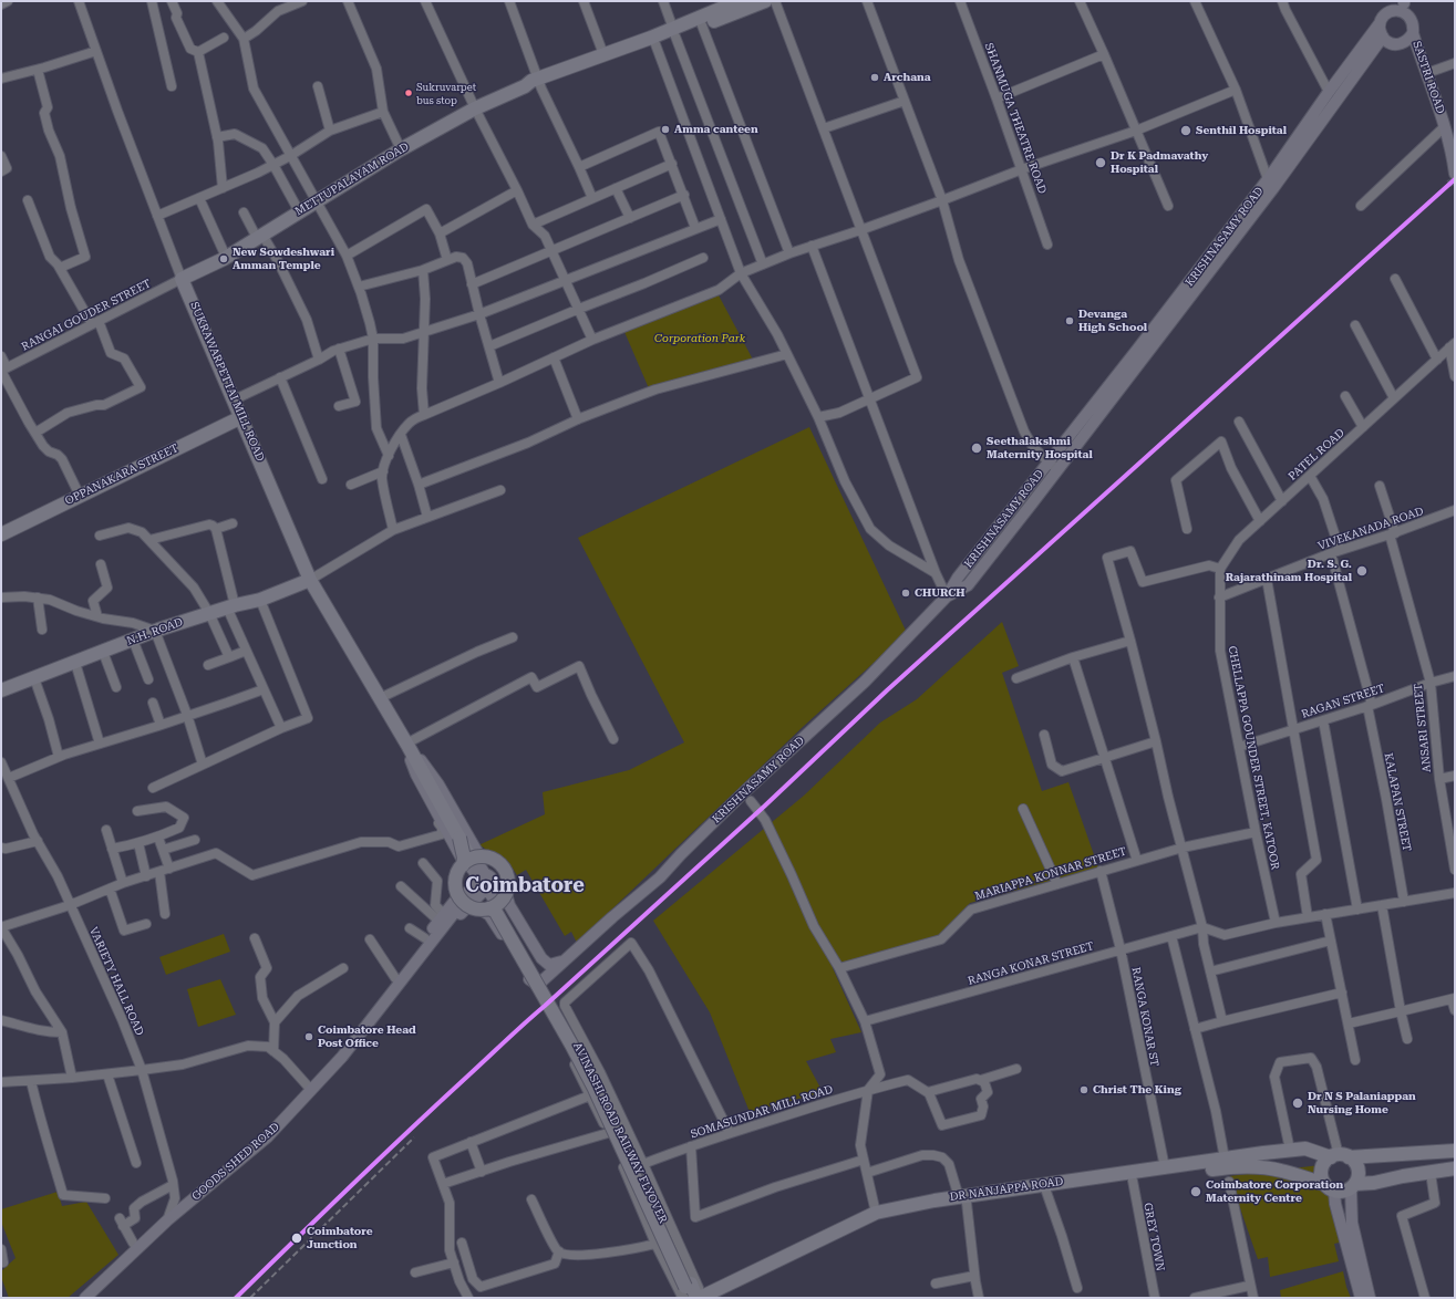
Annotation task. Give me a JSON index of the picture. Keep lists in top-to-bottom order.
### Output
{
  "streets": {
    "highway": [
      "METTUPALAYAM ROAD",
      "SUKRAWARPETTAI MILL ROAD",
      "OPPANAKARA STREET",
      "N.H. ROAD",
      "AVINASHI ROAD RAILWAY FLYOVER",
      "DR NANJAPPA ROAD"
    ],
    "main road": ["SASTRI ROAD", "KRISHNASAMY ROAD", "GOODS SHED ROAD"],
    "street": [
      "SHANMUGA THEATRE ROAD",
      "RANGAI GOUDER STREET",
      "PATEL ROAD",
      "VIVEKANADA ROAD",
      "RAGAN STREET",
      "ANSARI STREET",
      "CHELLAPPA GOUNDER STREET, KATOOR",
      "KALAPAN STREET",
      "MARIAPPA KONNAR STREET",
      "RANGA KONAR STREET",
      "VARIETY HALL ROAD",
      "RANGA KONAR ST",
      "SOMASUNDAR MILL ROAD",
      "GREY TOWN"
    ]
  },
  "crossings": [
    ["SASTRI ROAD", "KRISHNASAMY ROAD"],
    ["METTUPALAYAM ROAD", "RANGAI GOUDER STREET"],
    ["METTUPALAYAM ROAD", "SUKRAWARPETTAI MILL ROAD"],
    ["KRISHNASAMY ROAD", "AVINASHI ROAD RAILWAY FLYOVER"],
    ["RANGAI GOUDER STREET", "SUKRAWARPETTAI MILL ROAD"],
    ["SUKRAWARPETTAI MILL ROAD", "OPPANAKARA STREET"],
    ["SUKRAWARPETTAI MILL ROAD", "N.H. ROAD"],
    ["VIVEKANADA ROAD", "ANSARI STREET"],
    ["VIVEKANADA ROAD", "CHELLAPPA GOUNDER STREET, KATOOR"],
    ["RAGAN STREET", "ANSARI STREET"],
    ["RAGAN STREET", "CHELLAPPA GOUNDER STREET, KATOOR"],
    ["RAGAN STREET", "KALAPAN STREET"],
    ["CHELLAPPA GOUNDER STREET, KATOOR", "MARIAPPA KONNAR STREET"],
    ["MARIAPPA KONNAR STREET", "RANGA KONAR ST"],
    ["RANGA KONAR STREET", "RANGA KONAR ST"],
    ["VARIETY HALL ROAD", "GOODS SHED ROAD"],
    ["RANGA KONAR ST", "DR NANJAPPA ROAD"],
    ["AVINASHI ROAD RAILWAY FLYOVER", "DR NANJAPPA ROAD"],
    ["DR NANJAPPA ROAD", "GREY TOWN"]
  ],
  "districts": ["Coimbatore"],
  "parks": ["Corporation Park"],
  "places": [
    "Archana",
    "Sukruvarpet bus stop",
    "Amma canteen",
    "Senthil Hospital",
    "Dr K Padmavathy Hospital",
    "New Sowdeshwari Amman Temple",
    "Devanga High School",
    "Seethalakshmi Maternity Hospital",
    "Dr. S. G. Rajarathinam Hospital",
    "CHURCH",
    "Coimbatore Head Post Office",
    "Christ The King",
    "Dr N S Palaniappan Nursing Home",
    "Coimbatore Corporation Maternity Centre",
    "Coimbatore Junction"
  ]
}
